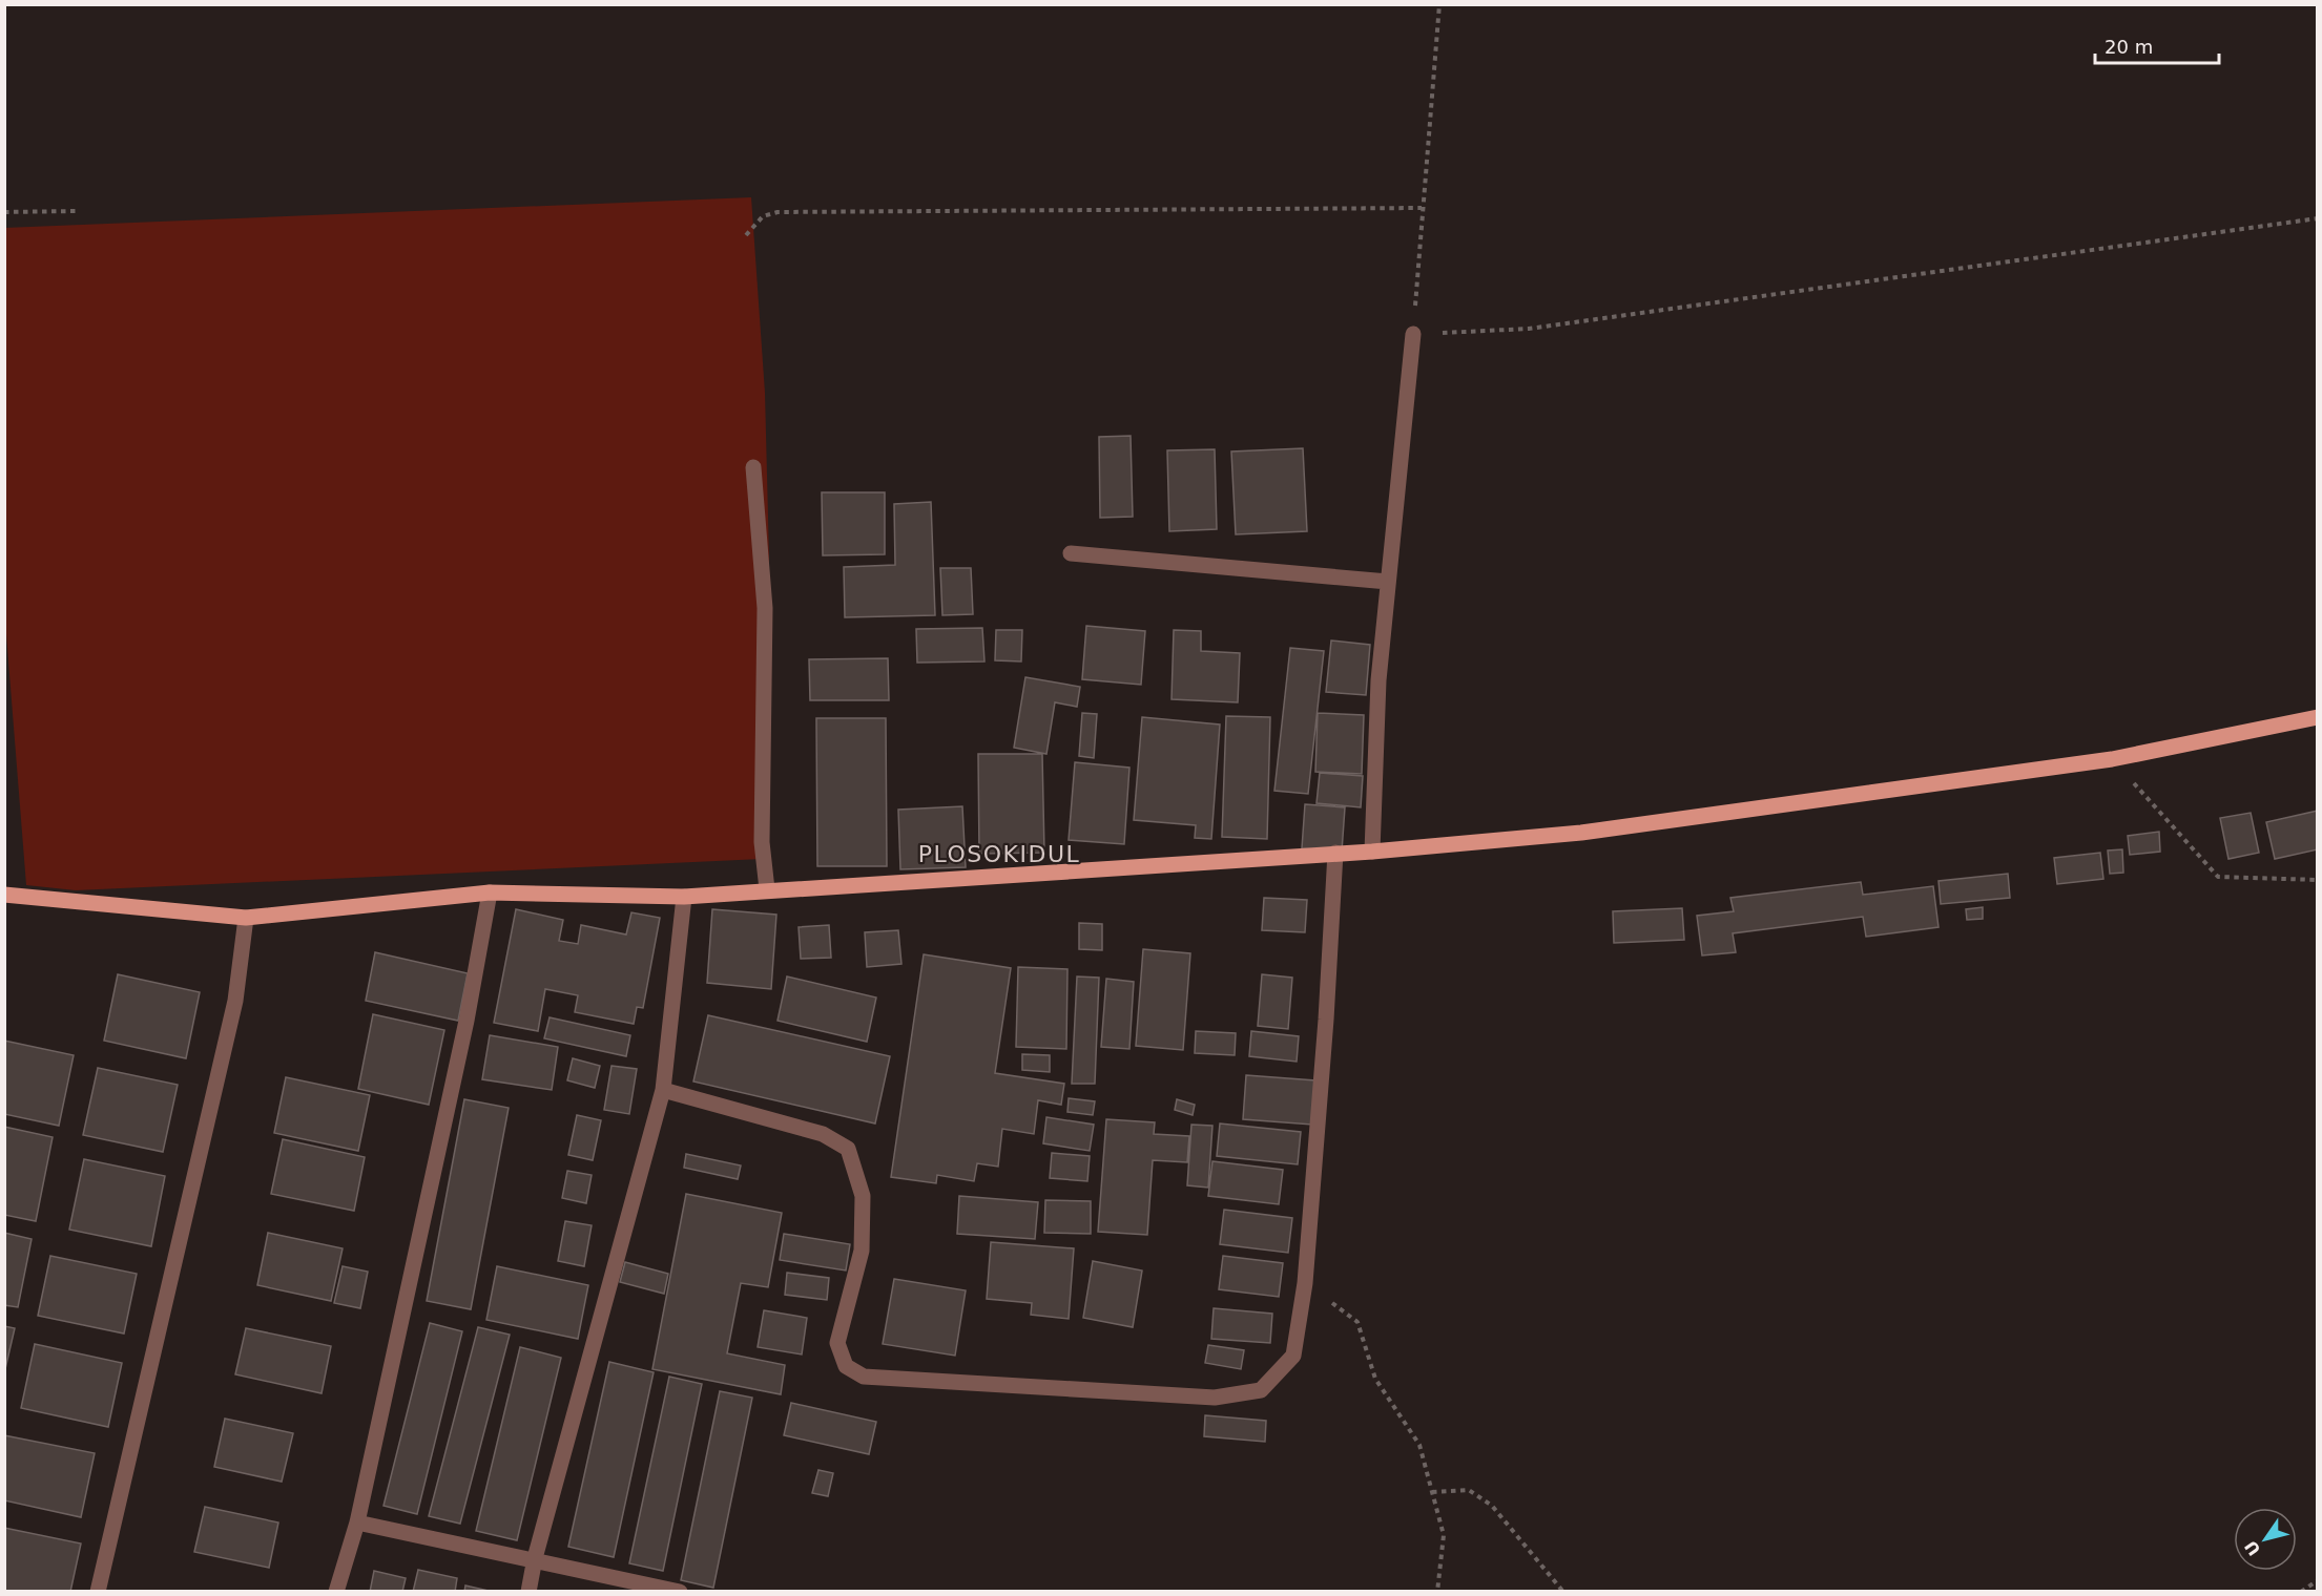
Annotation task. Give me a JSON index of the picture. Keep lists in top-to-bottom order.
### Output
{
  "districts": ["PLOSOKIDUL"],
  "scale_bar": "20 m",
  "north": "bottom left"
}
